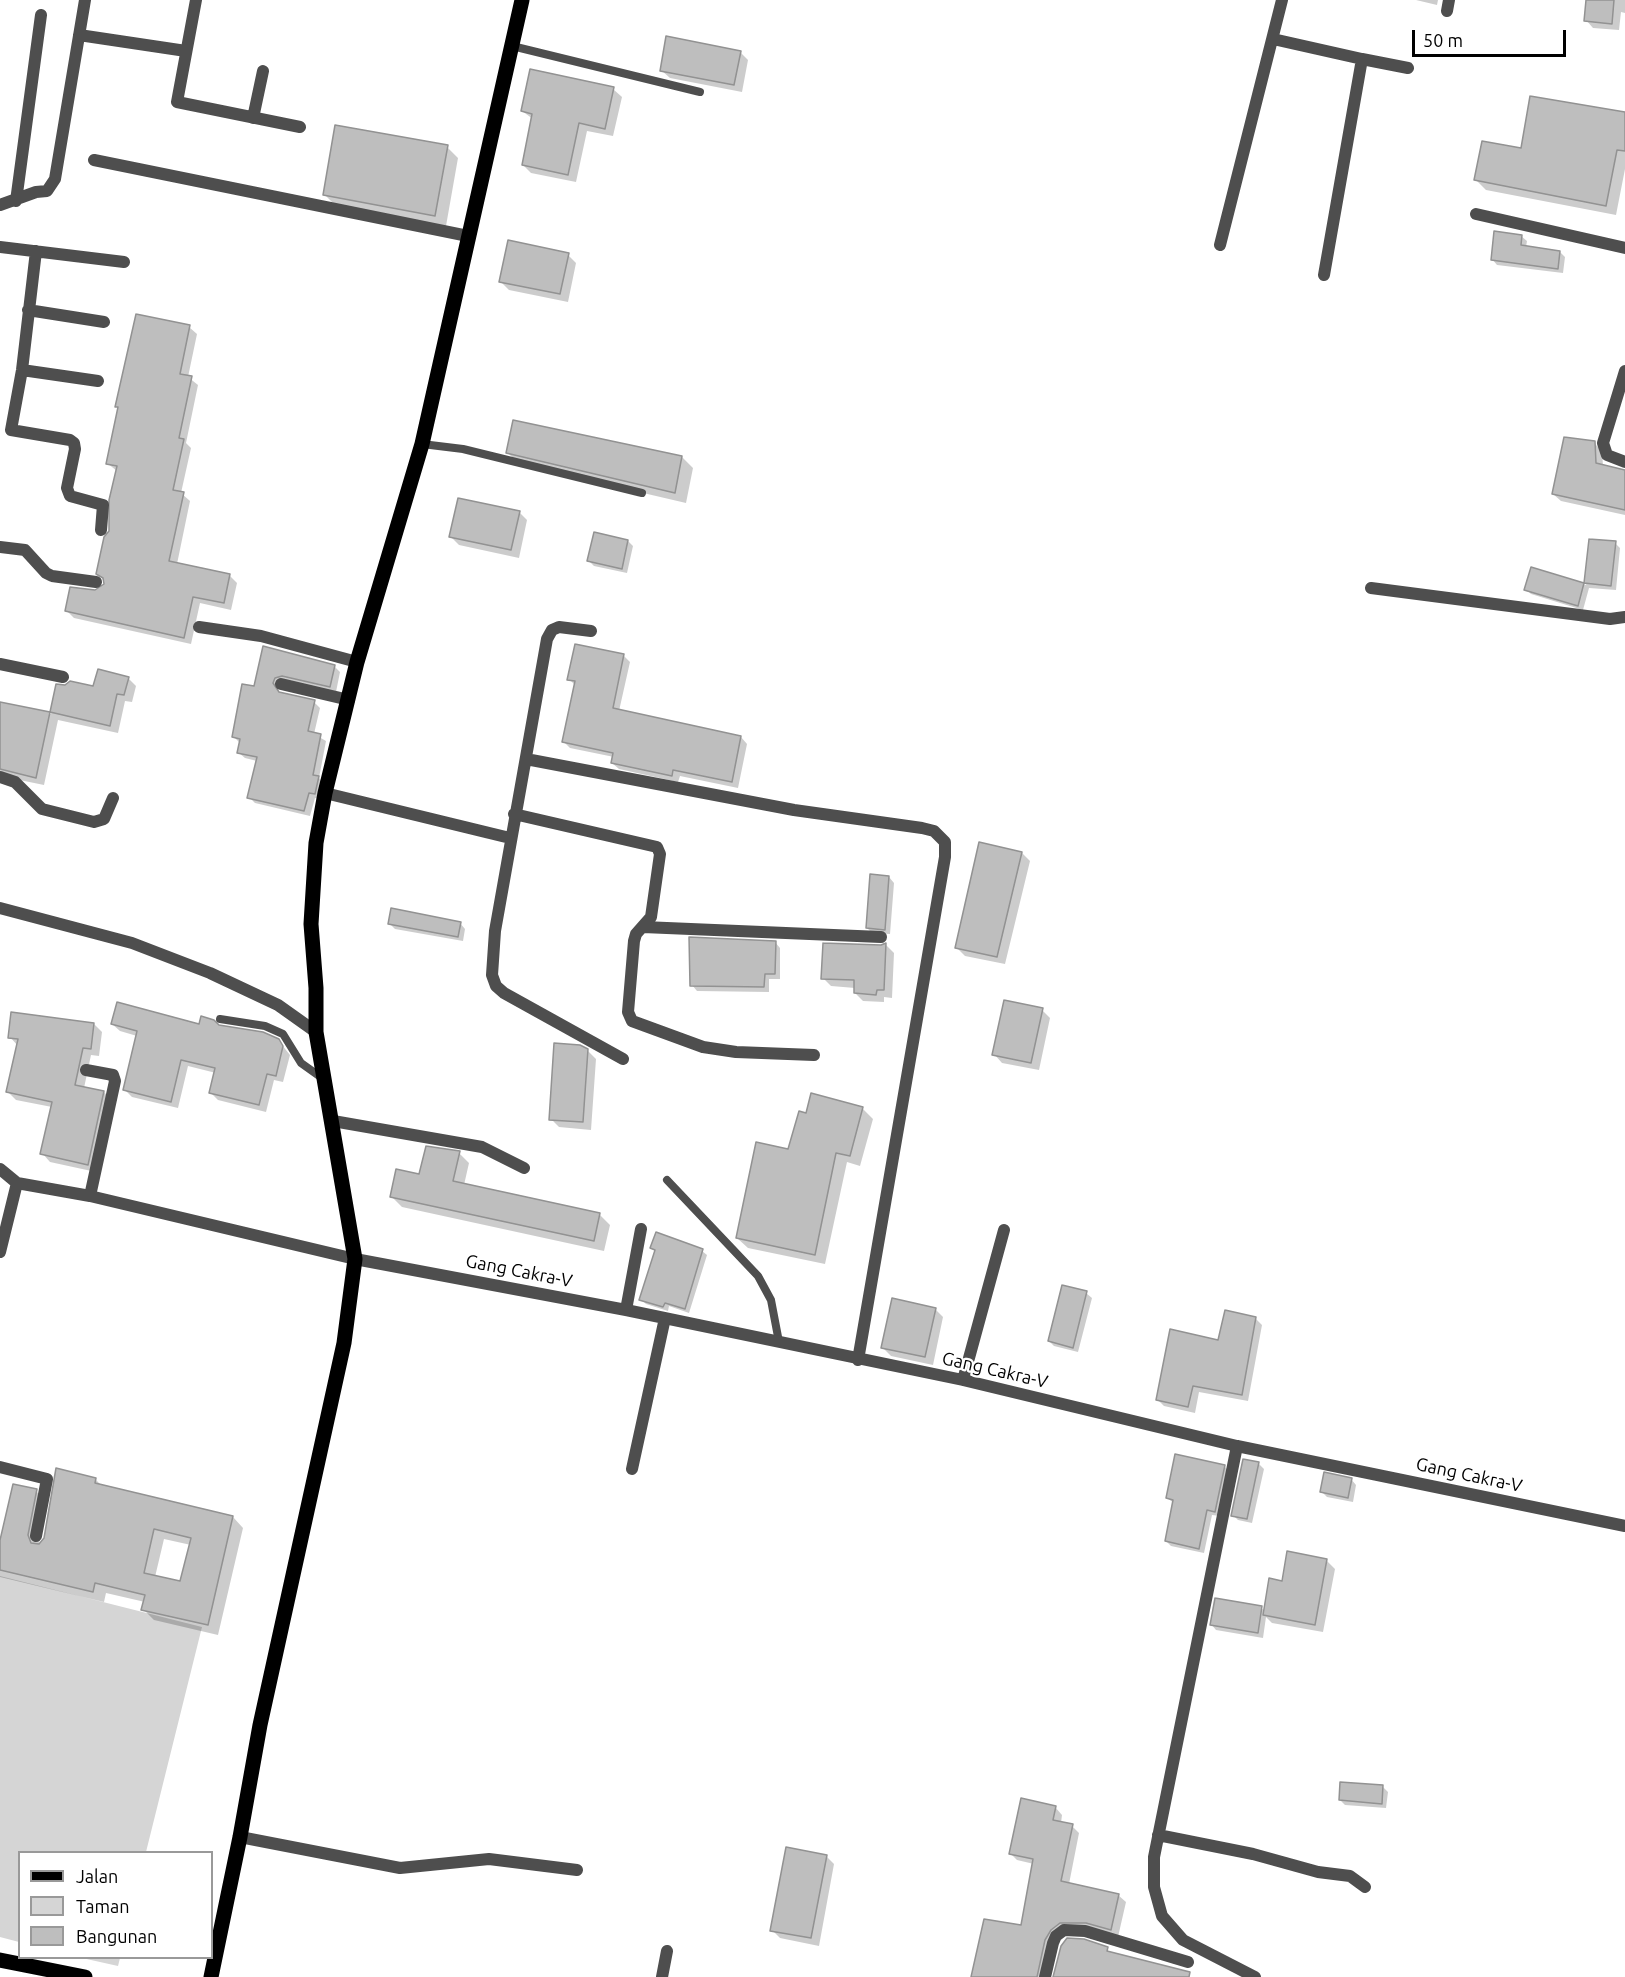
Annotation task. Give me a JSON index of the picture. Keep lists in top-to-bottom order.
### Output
{
  "streets": {
    "street": ["Gang Cakra-V"]
  },
  "legend": ["Jalan", "Taman", "Bangunan"],
  "scale_bar": "50 m"
}
